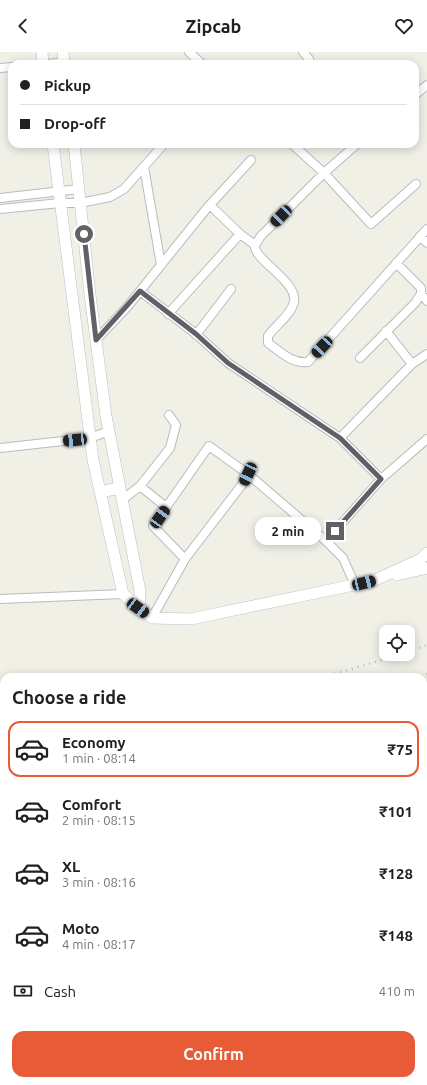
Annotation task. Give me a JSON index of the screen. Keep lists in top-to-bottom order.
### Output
{
  "page": {
    "header": "Zipcab",
    "banner": ["Pickup", "Drop-off"],
    "bubble": "2 min",
    "heading": "Choose a ride",
    "list": [
      {
        "name": "Economy",
        "note": "1 min · 08:14",
        "value": "₹75"
      },
      {
        "name": "Comfort",
        "note": "2 min · 08:15",
        "value": "₹101"
      },
      {
        "name": "XL",
        "note": "3 min · 08:16",
        "value": "₹128"
      },
      {
        "name": "Moto",
        "note": "4 min · 08:17",
        "value": "₹148"
      }
    ],
    "pay": ["Cash", "410 m"],
    "buttons": "Confirm"
  }
}
